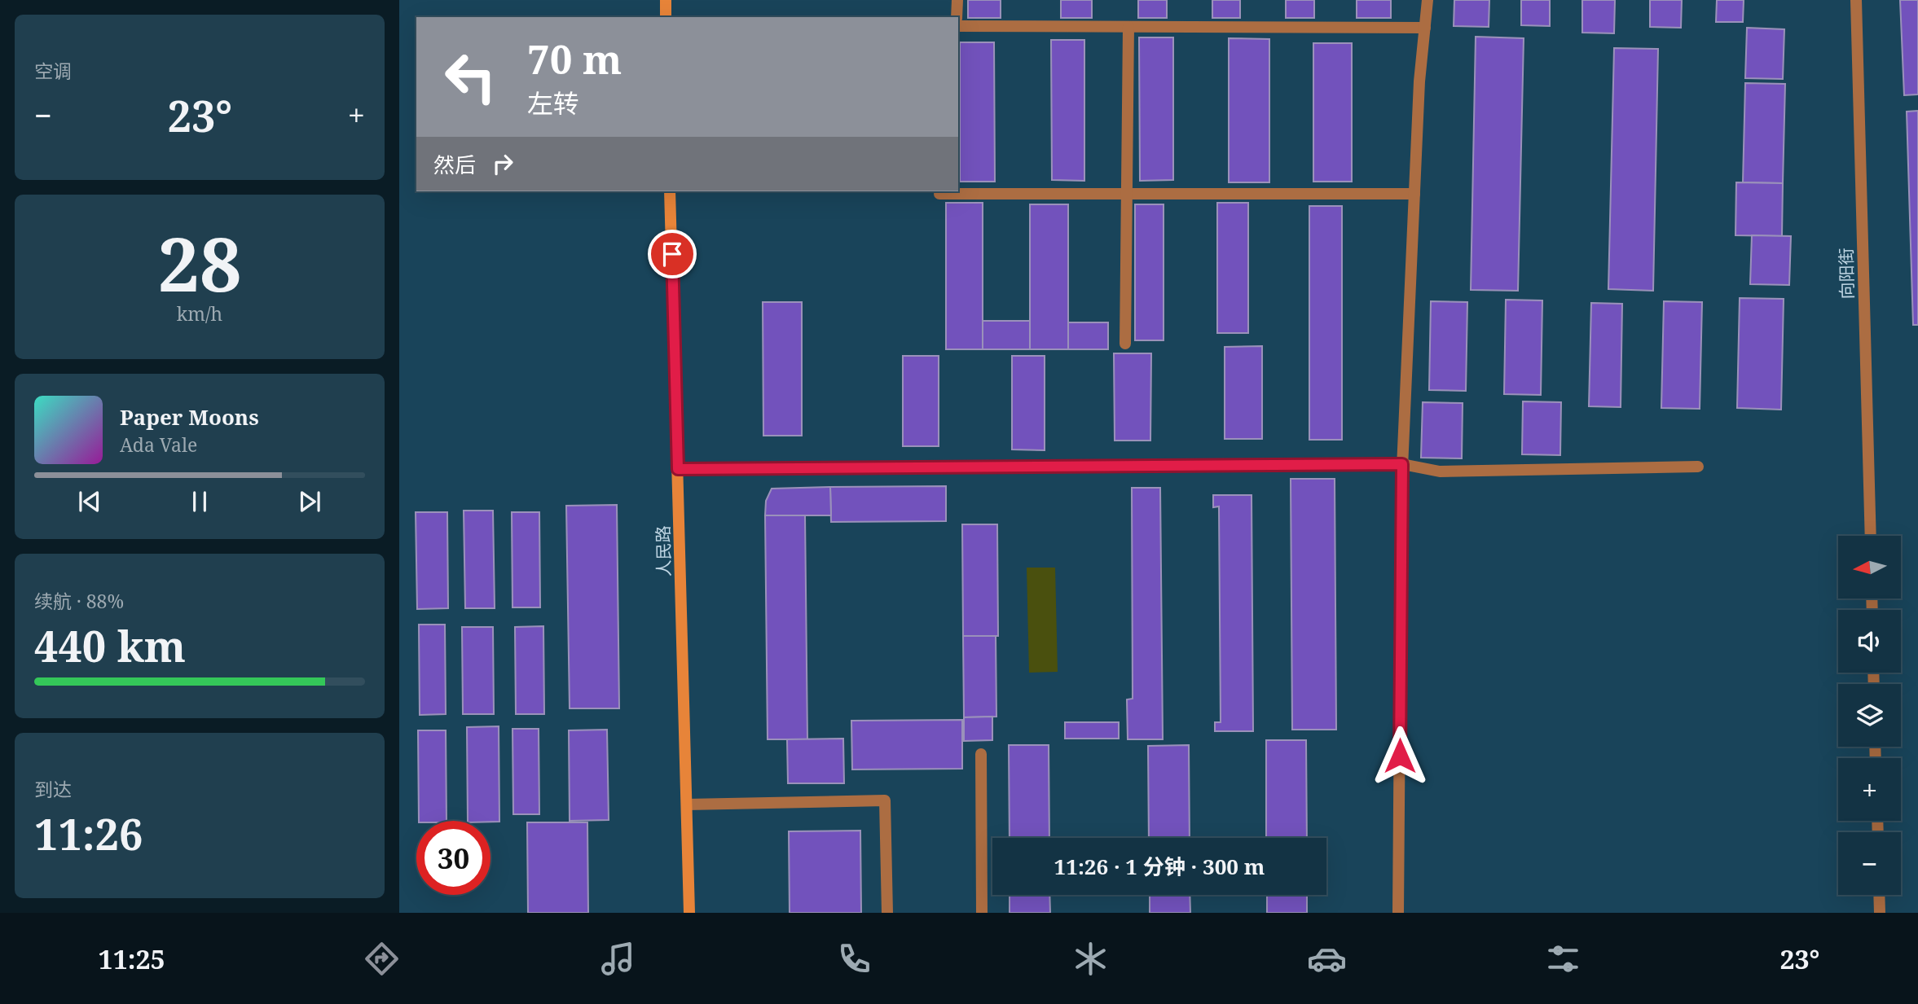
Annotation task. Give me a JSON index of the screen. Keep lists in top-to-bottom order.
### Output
{
  "streets": {
    "main road": ["人民路"],
    "street": ["向阳街"]
  },
  "north": "left",
  "page": {
    "tile": [
      "空调",
      ["28", "km/h"],
      ["续航 · 88%", "440 km"],
      ["到达", "11:26"]
    ],
    "turn": ["70 m", "左转"],
    "heat": ["−", "23°", "+"],
    "then": "然后",
    "song": ["Paper Moons", "Ada Vale"],
    "map_buttons": ["+", "−"],
    "limit": "30",
    "trip": "11:26 · 1 分钟 · 300 m",
    "tabs": ["11:25", "23°"]
  }
}
